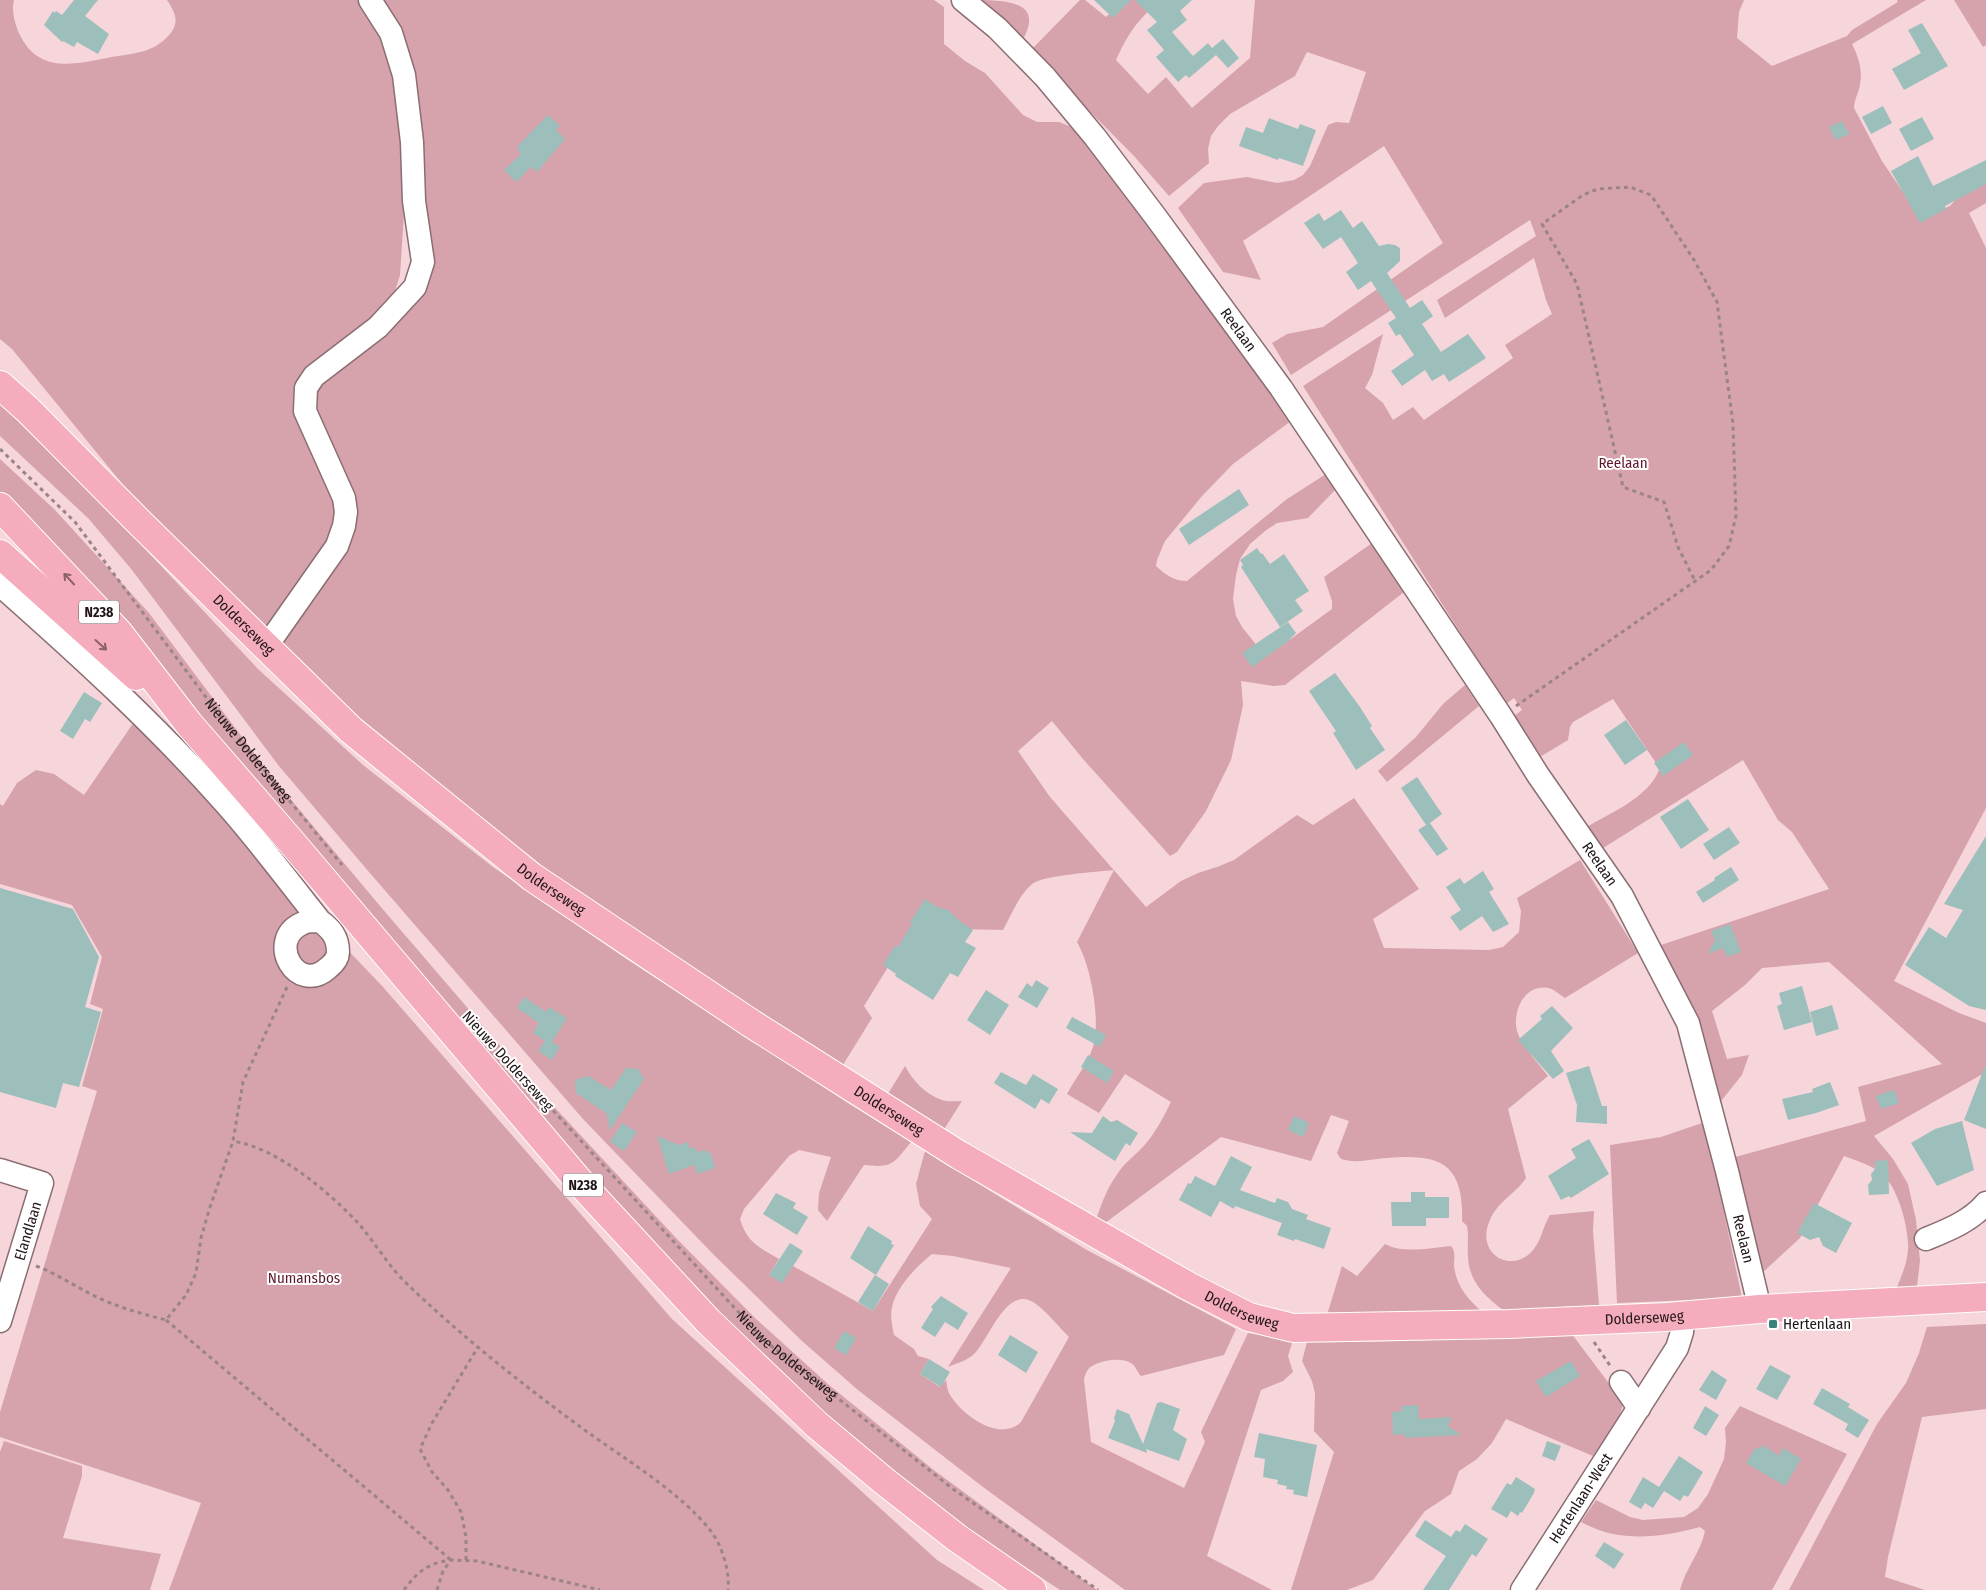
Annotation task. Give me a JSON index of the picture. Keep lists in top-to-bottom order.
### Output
{
  "streets": {
    "main road": ["N238", "Dolderseweg", "Nieuwe Dolderseweg"],
    "street": ["Reelaan", "Elandlaan", "Hertenlaan-West"]
  },
  "crossings": [
    ["Reelaan", "Dolderseweg"],
    ["Dolderseweg", "Hertenlaan-West"]
  ],
  "parks": ["Reelaan", "Numansbos"],
  "places": {
    "transit": ["Hertenlaan"]
  }
}
